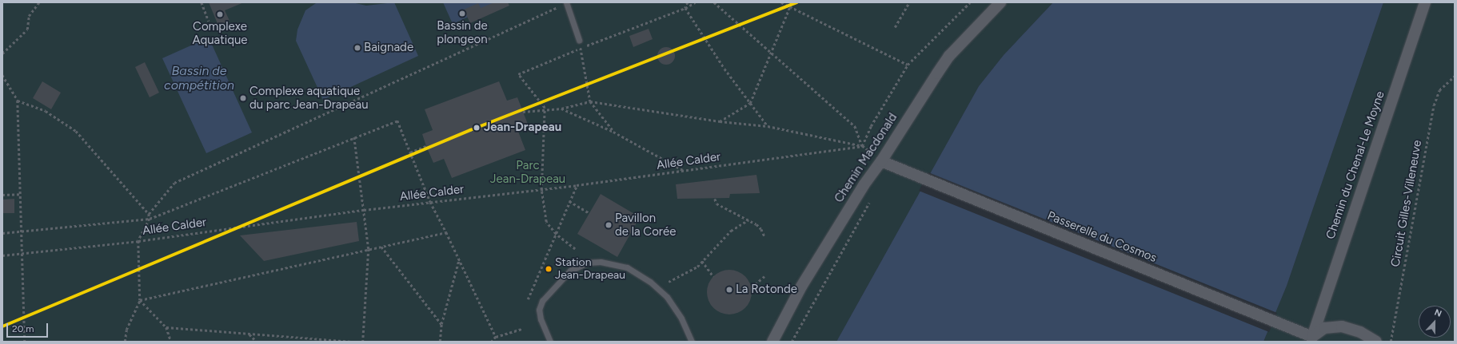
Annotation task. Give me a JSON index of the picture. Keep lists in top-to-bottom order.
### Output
{
  "streets": {
    "street": ["Chemin Macdonald", "Chemin du Chenal-Le Moyne", "Passerelle du Cosmos"],
    "path": ["Allée Calder", "Circuit Gilles-Villeneuve"]
  },
  "crossings": [
    ["Chemin Macdonald", "Passerelle du Cosmos"],
    ["Chemin du Chenal-Le Moyne", "Passerelle du Cosmos"]
  ],
  "water": ["Bassin de compétition"],
  "parks": ["Parc Jean-Drapeau"],
  "places": [
    "Bassin de plongeon",
    "Complexe Aquatique",
    "Baignade",
    "Complexe aquatique du parc Jean-Drapeau",
    "Jean-Drapeau",
    "Pavillon de la Corée",
    "Station Jean-Drapeau",
    "La Rotonde"
  ],
  "scale_bar": "20 m",
  "north": "top"
}
